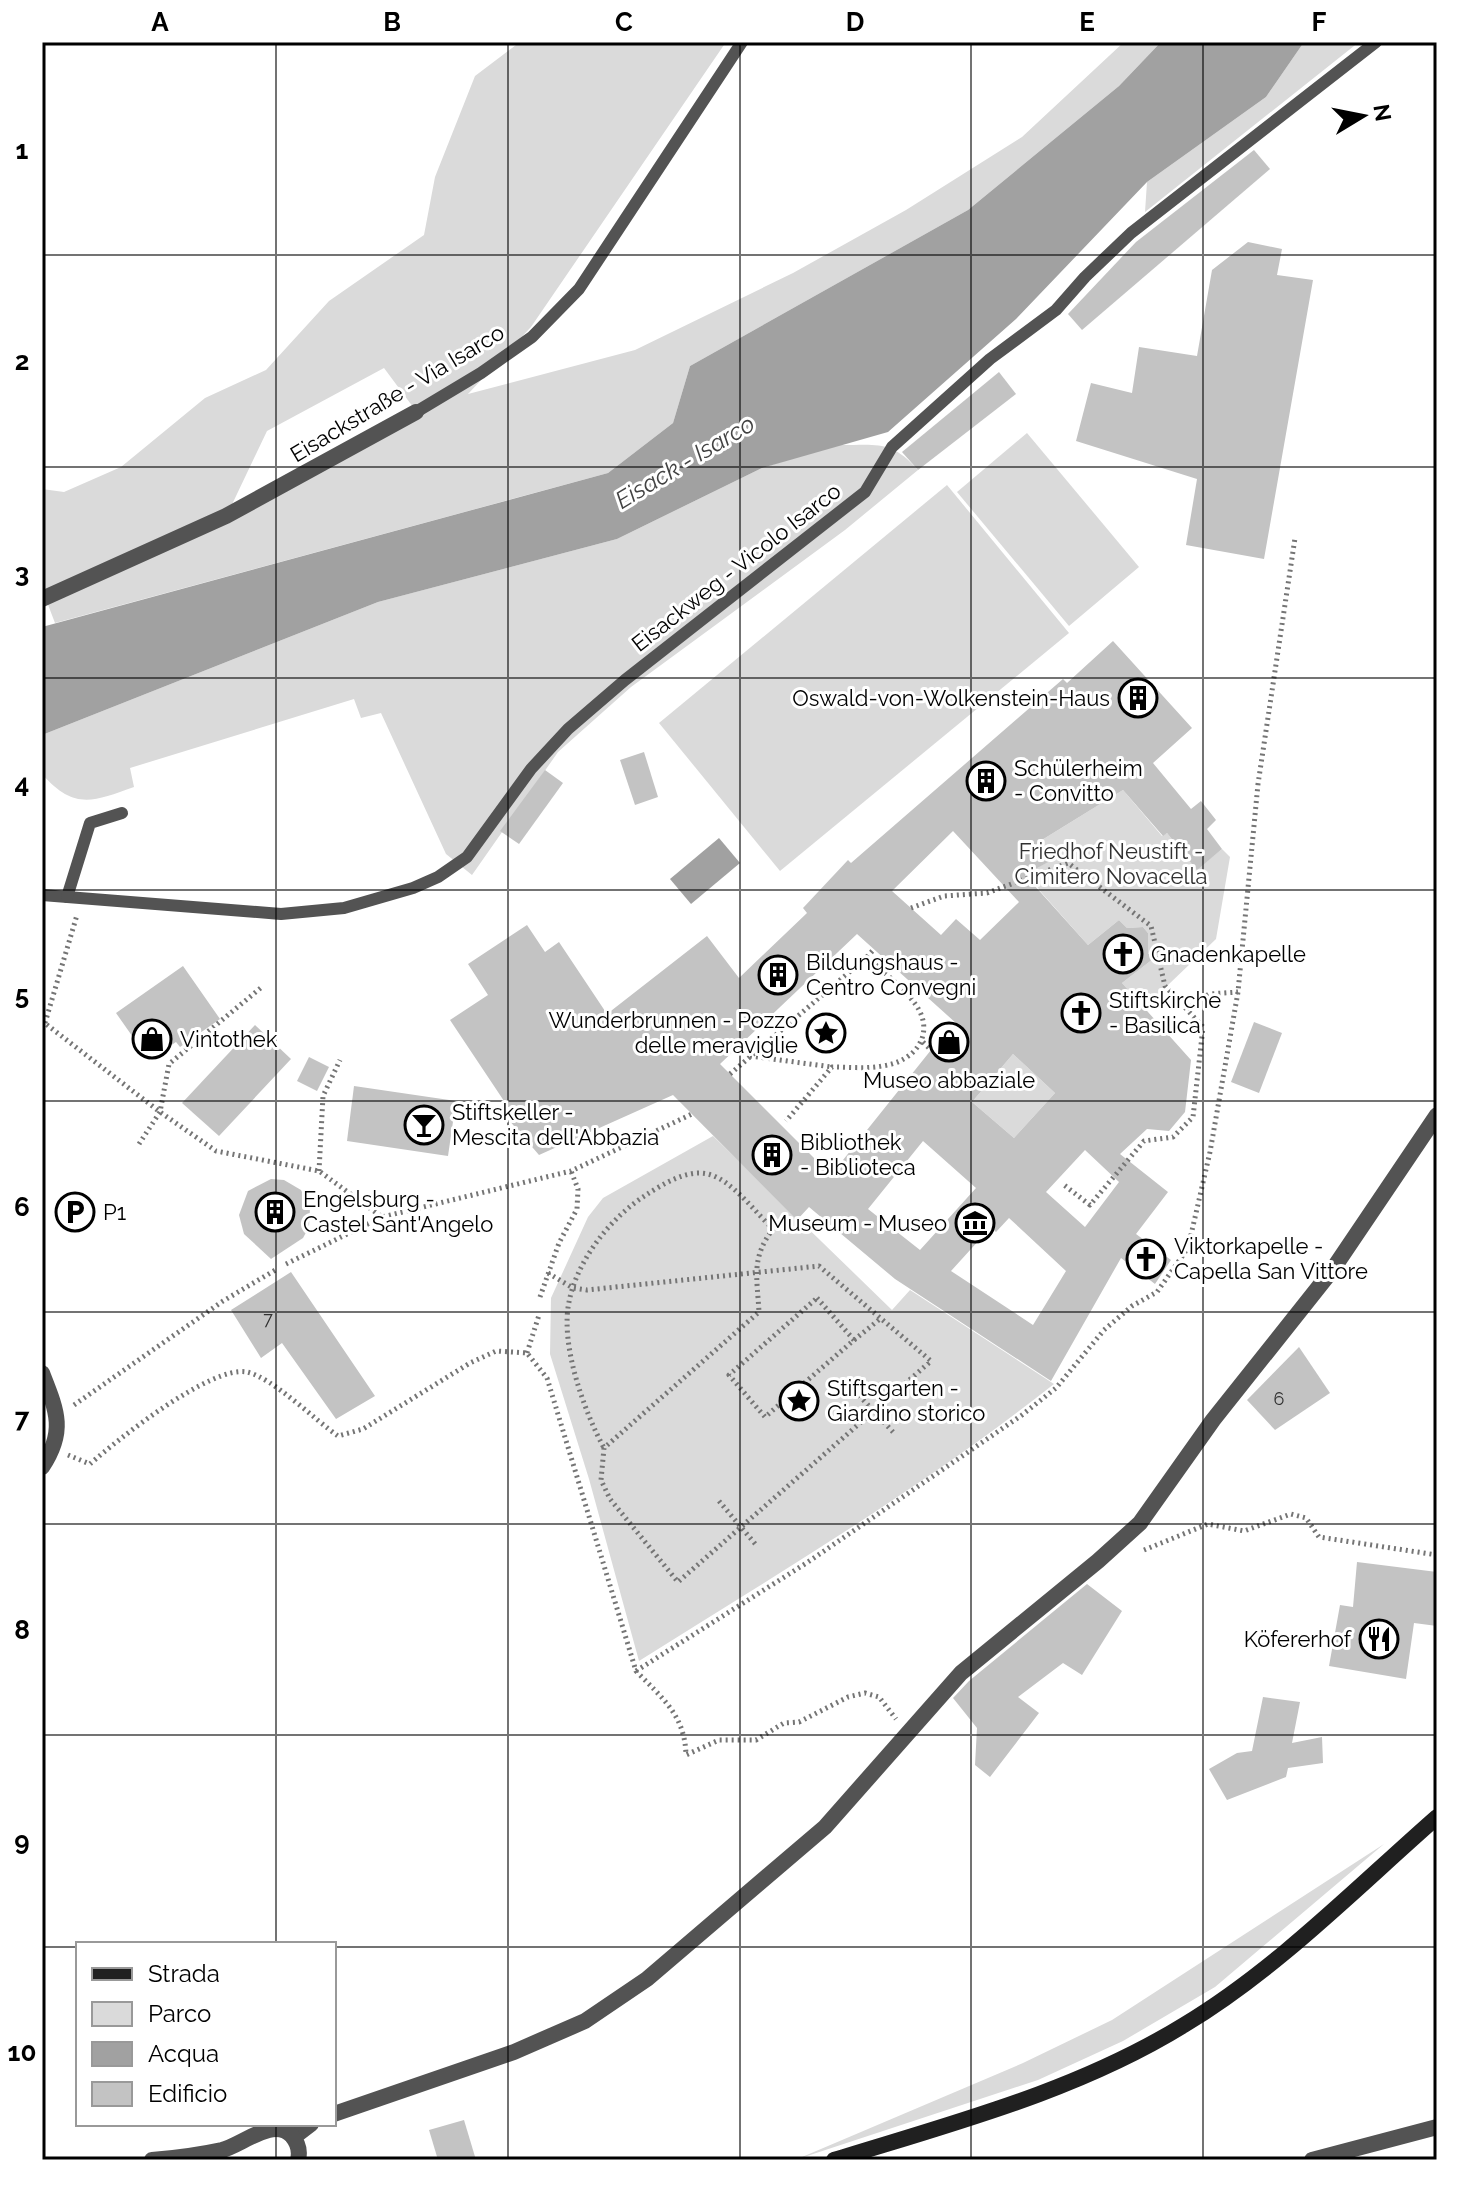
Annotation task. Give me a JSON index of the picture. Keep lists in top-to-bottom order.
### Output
{
  "streets": {
    "street": ["Eisackstraße - Via Isarco"],
    "lane": ["Eisackweg - Vicolo Isarco"]
  },
  "water": ["Eisack - Isarco"],
  "parks": ["Friedhof Neustift - Cimitero Novacella"],
  "places": {
    "building": [
      "Oswald-von-Wolkenstein-Haus",
      "Schülerheim - Convitto",
      "Bildungshaus - Centro Convegni",
      "Bibliothek - Biblioteca",
      "Engelsburg - Castel Sant'Angelo"
    ],
    "church": ["Gnadenkapelle", "Stiftskirche - Basilica", "Viktorkapelle - Capella San Vittore"],
    "place": ["Wunderbrunnen - Pozzo delle meraviglie", "Stiftsgarten - Giardino storico"],
    "shop": ["Vintothek", "Museo abbaziale"],
    "bar": ["Stiftskeller - Mescita dell'Abbazia"],
    "parking": ["P1"],
    "museum": ["Museum - Museo"],
    "restaurant": ["Köfererhof"]
  },
  "house_numbers": ["7", "6"],
  "legend": [
    "Strada",
    "Parco",
    "Acqua",
    "Edificio"
  ],
  "north": "right",
  "grid": {
    "columns": [
      "A",
      "B",
      "C",
      "D",
      "E",
      "F"
    ],
    "rows": [
      "1",
      "2",
      "3",
      "4",
      "5",
      "6",
      "7",
      "8",
      "9",
      "10"
    ]
  }
}
